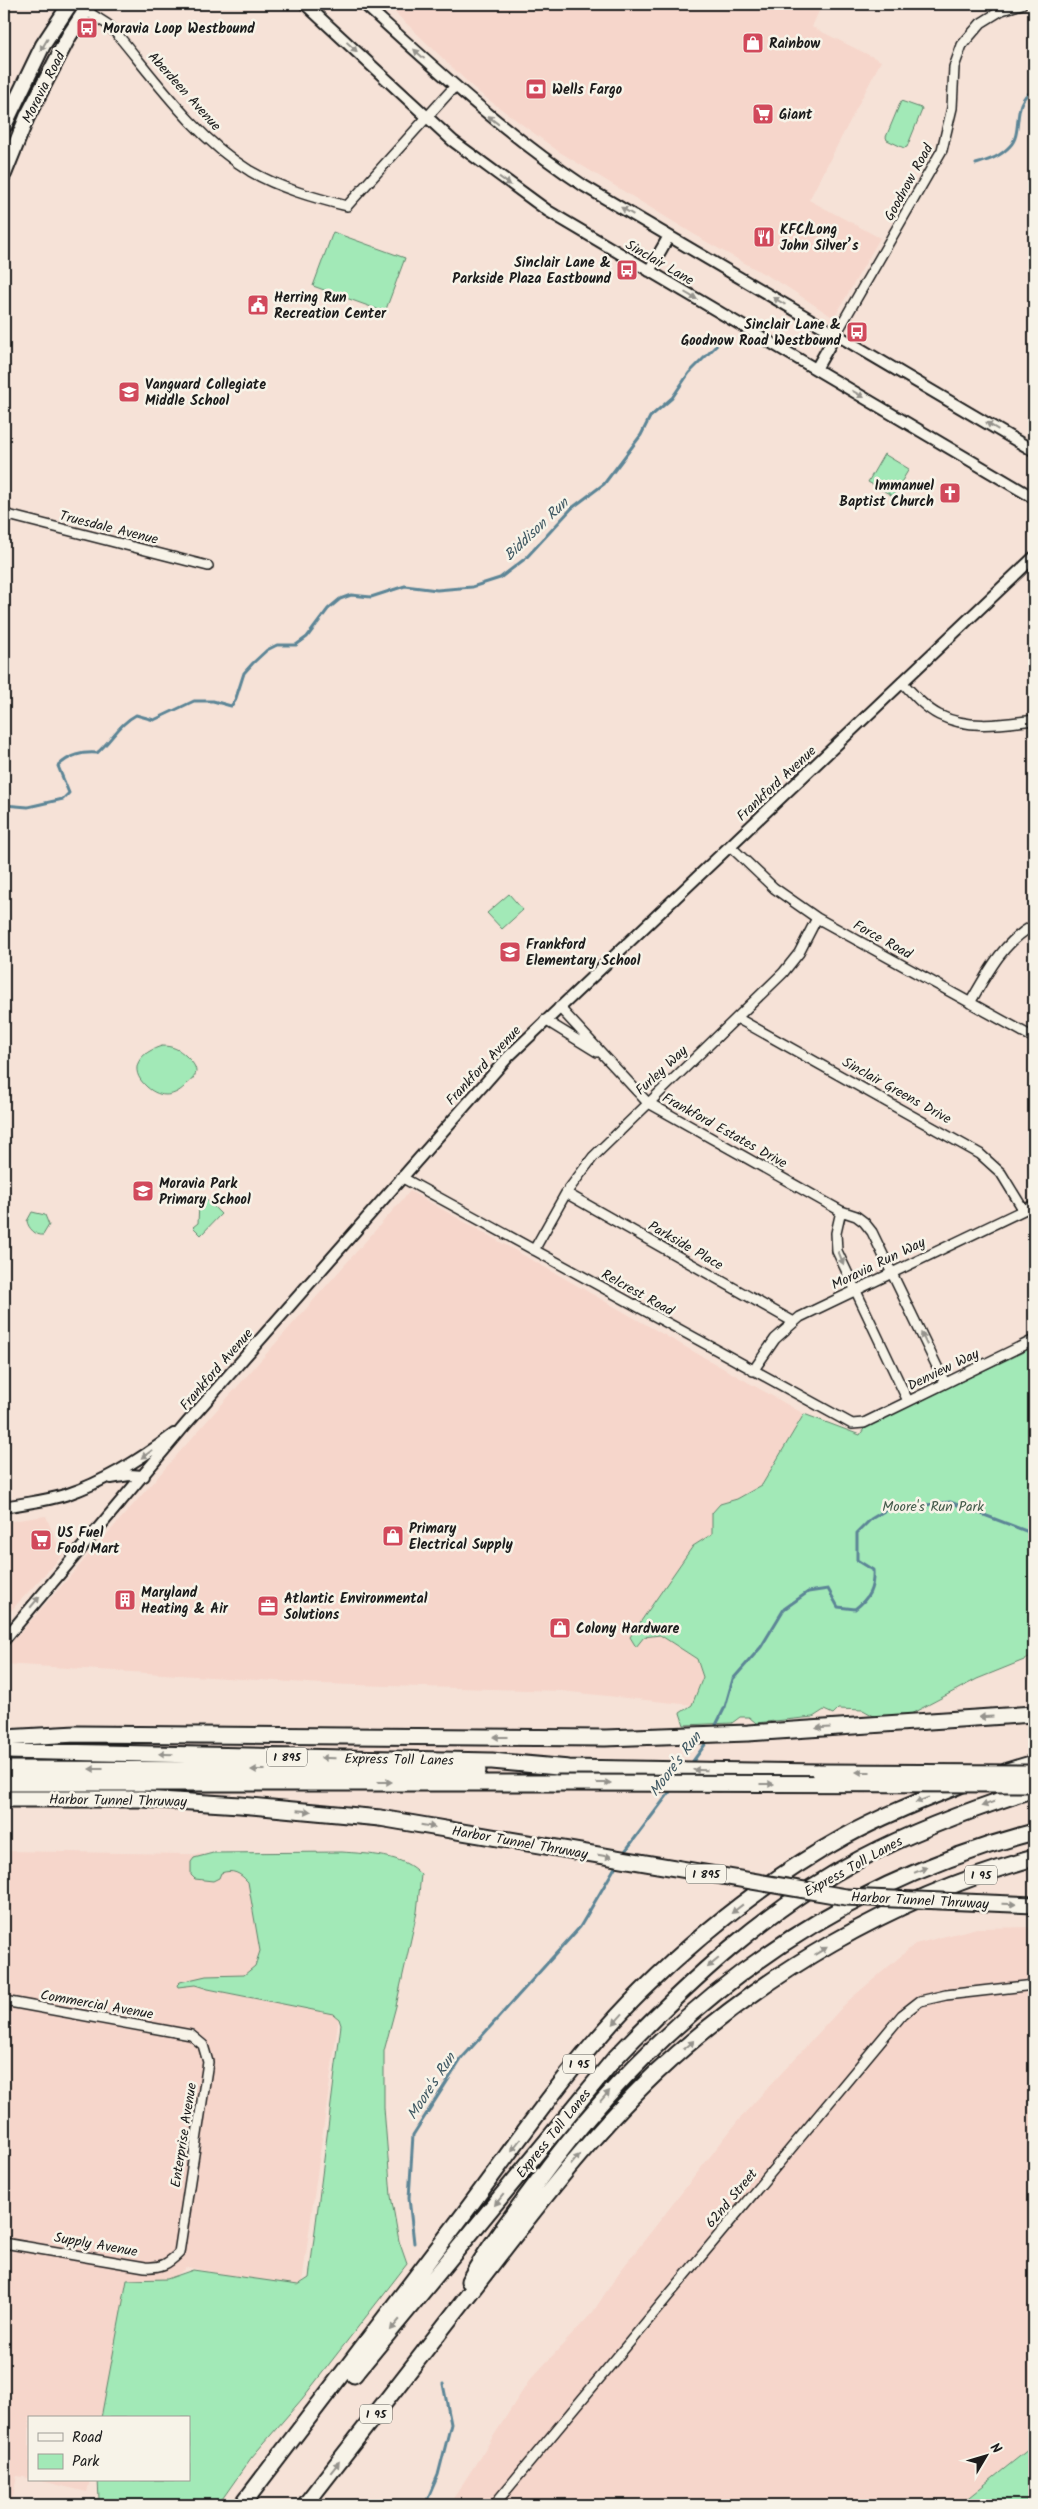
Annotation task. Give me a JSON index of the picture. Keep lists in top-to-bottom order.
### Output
{
  "streets": {
    "highway": [
      "I 895",
      "Express Toll Lanes",
      "Harbor Tunnel Thruway",
      "I 95"
    ],
    "main road": ["Moravia Road"],
    "street": [
      "Aberdeen Avenue",
      "Goodnow Road",
      "Sinclair Lane",
      "Truesdale Avenue",
      "Frankford Avenue",
      "Force Road",
      "Furley Way",
      "Sinclair Greens Drive",
      "Frankford Estates Drive",
      "Parkside Place",
      "Moravia Run Way",
      "Relcrest Road",
      "Denview Way",
      "Commercial Avenue",
      "Enterprise Avenue",
      "62nd Street",
      "Supply Avenue"
    ]
  },
  "crossings": [
    ["Moravia Road", "Aberdeen Avenue"],
    ["Aberdeen Avenue", "Sinclair Lane"],
    ["Goodnow Road", "Sinclair Lane"],
    ["Frankford Avenue", "Force Road"],
    ["Frankford Avenue", "Frankford Estates Drive"],
    ["Frankford Avenue", "Relcrest Road"],
    ["Force Road", "Furley Way"],
    ["Furley Way", "Sinclair Greens Drive"],
    ["Furley Way", "Frankford Estates Drive"],
    ["Furley Way", "Parkside Place"],
    ["Furley Way", "Relcrest Road"],
    ["Sinclair Greens Drive", "Moravia Run Way"],
    ["Frankford Estates Drive", "Moravia Run Way"],
    ["Frankford Estates Drive", "Denview Way"],
    ["Parkside Place", "Moravia Run Way"],
    ["Moravia Run Way", "Relcrest Road"],
    ["Relcrest Road", "Denview Way"],
    ["Express Toll Lanes", "I 95"],
    ["Commercial Avenue", "Enterprise Avenue"],
    ["Enterprise Avenue", "Supply Avenue"]
  ],
  "water": ["Biddison Run", "Moore's Run"],
  "parks": ["Moore's Run Park"],
  "places": {
    "bus stop": ["Moravia Loop Westbound", "Sinclair Lane & Parkside Plaza Eastbound", "Sinclair Lane & Goodnow Road Westbound"],
    "shop": ["Rainbow", "Primary Electrical Supply", "Colony Hardware"],
    "bank": ["Wells Fargo"],
    "supermarket": ["Giant", "US Fuel Food Mart"],
    "restaurant": ["KFC/Long John Silver’s"],
    "public building": ["Herring Run Recreation Center"],
    "school or university": ["Vanguard Collegiate Middle School", "Frankford Elementary School", "Moravia Park Primary School"],
    "church": ["Immanuel Baptist Church"],
    "building": ["Maryland Heating & Air"],
    "office": ["Atlantic Environmental Solutions"]
  },
  "legend": ["Road", "Park"],
  "north": "top right"
}
